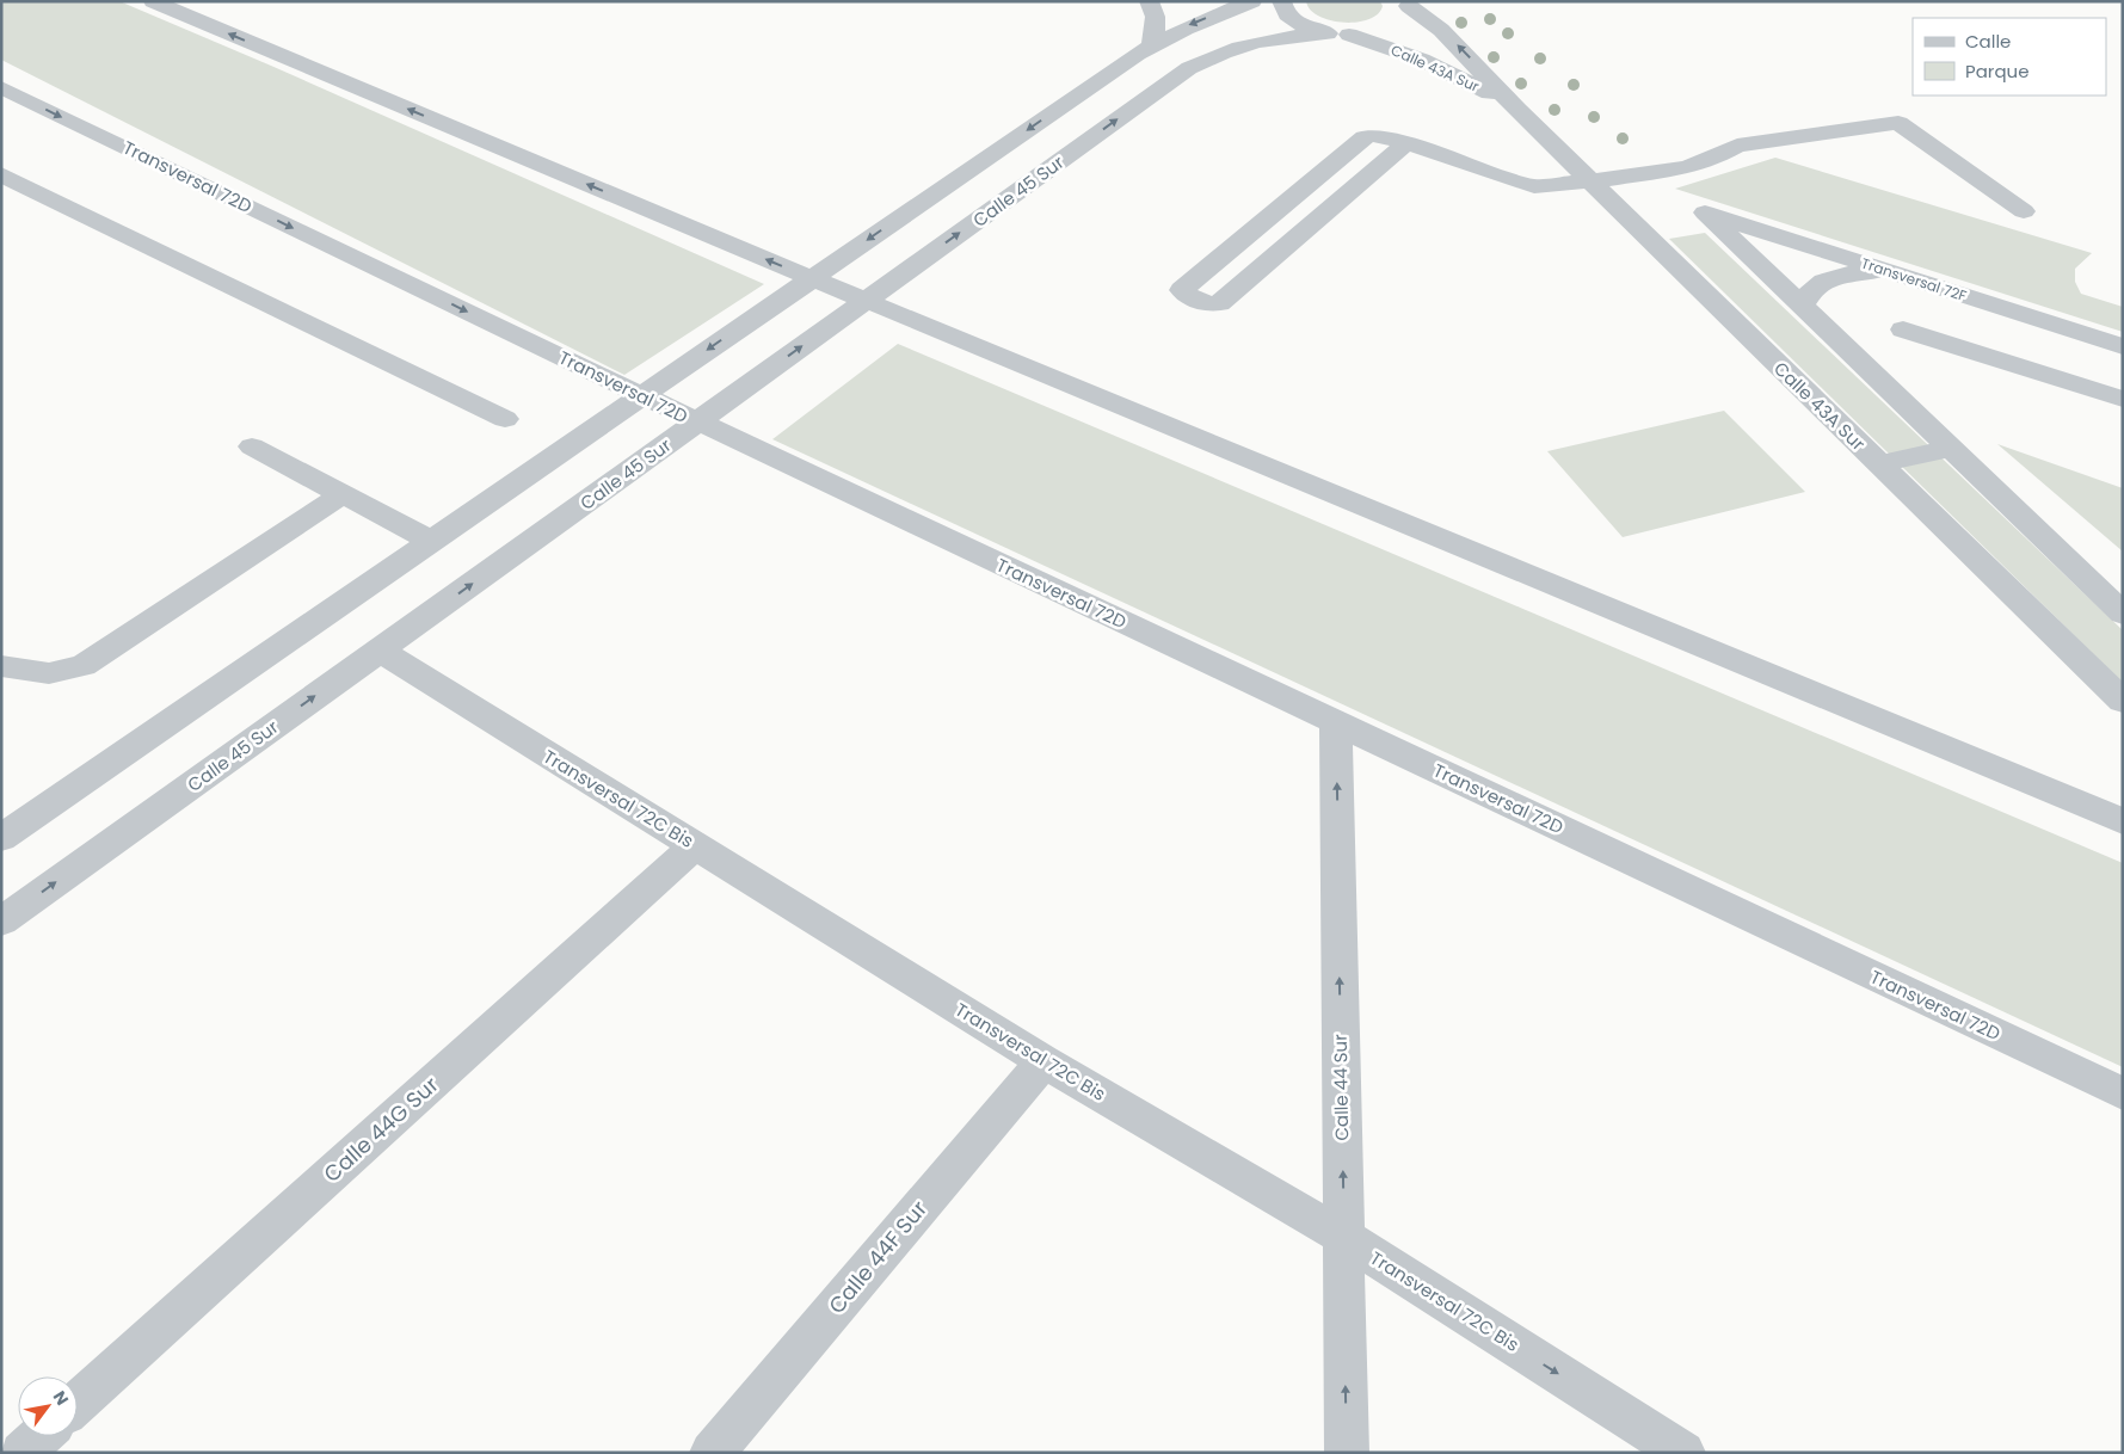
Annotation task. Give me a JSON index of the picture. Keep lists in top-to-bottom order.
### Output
{
  "streets": {
    "street": [
      "Calle 43A Sur",
      "Transversal 72D",
      "Calle 45 Sur",
      "Transversal 72F",
      "Transversal 72C Bis",
      "Calle 44 Sur",
      "Calle 44G Sur",
      "Calle 44F Sur"
    ]
  },
  "crossings": [
    ["Calle 43A Sur", "Calle 45 Sur"],
    ["Transversal 72D", "Calle 45 Sur"],
    ["Transversal 72D", "Calle 44 Sur"],
    ["Calle 45 Sur", "Transversal 72C Bis"],
    ["Transversal 72C Bis", "Calle 44 Sur"],
    ["Transversal 72C Bis", "Calle 44G Sur"],
    ["Transversal 72C Bis", "Calle 44F Sur"]
  ],
  "one_way": ["Calle 44 Sur"],
  "legend": ["Calle", "Parque"],
  "north": "top right"
}
